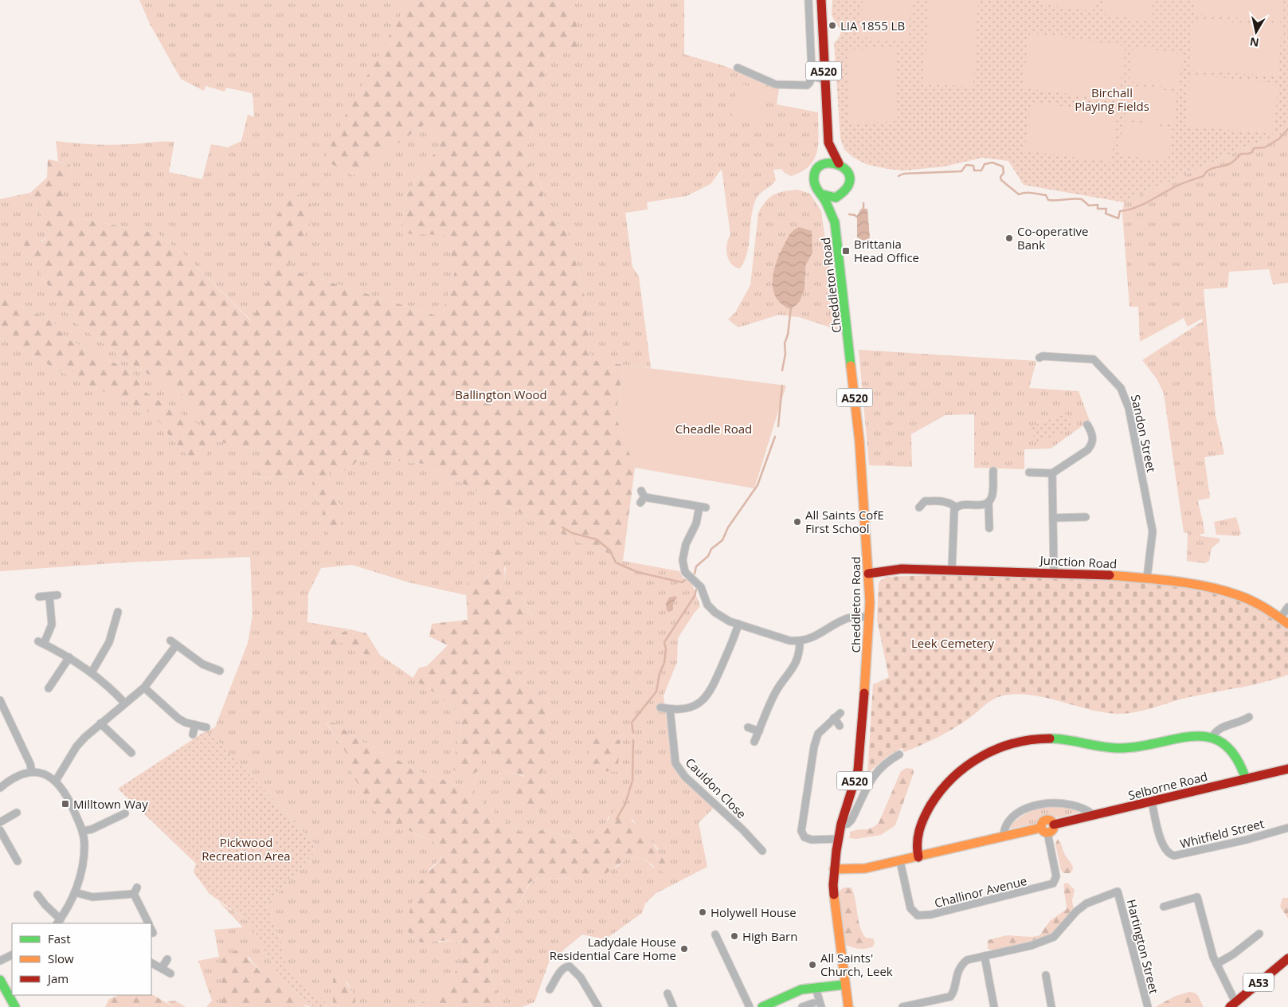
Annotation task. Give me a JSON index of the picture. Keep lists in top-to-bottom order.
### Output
{
  "streets": {
    "main road": [
      "A520",
      "Cheddleton Road",
      "Junction Road",
      "Selborne Road",
      "A53"
    ],
    "street": [
      "Sandon Street",
      "Cauldon Close",
      "Whitfield Street",
      "Challinor Avenue",
      "Hartington Street"
    ]
  },
  "crossings": [
    ["A520", "Cheddleton Road"],
    ["Cheddleton Road", "Junction Road"],
    ["Cheddleton Road", "Selborne Road"],
    ["Sandon Street", "Junction Road"],
    ["Selborne Road", "Whitfield Street"],
    ["Selborne Road", "Challinor Avenue"]
  ],
  "parks": [
    "Birchall Playing Fields",
    "Ballington Wood",
    "Cheadle Road",
    "Leek Cemetery",
    "Pickwood Recreation Area"
  ],
  "places": {
    "other": [
      "LIA 1855 LB",
      "Co-operative Bank",
      "All Saints CofE First School",
      "Holywell House",
      "High Barn",
      "Ladydale House Residential Care Home",
      "All Saints' Church, Leek"
    ],
    "transit": ["Brittania Head Office", "Milltown Way"]
  },
  "legend": ["Fast", "Slow", "Jam"],
  "north": "bottom"
}
